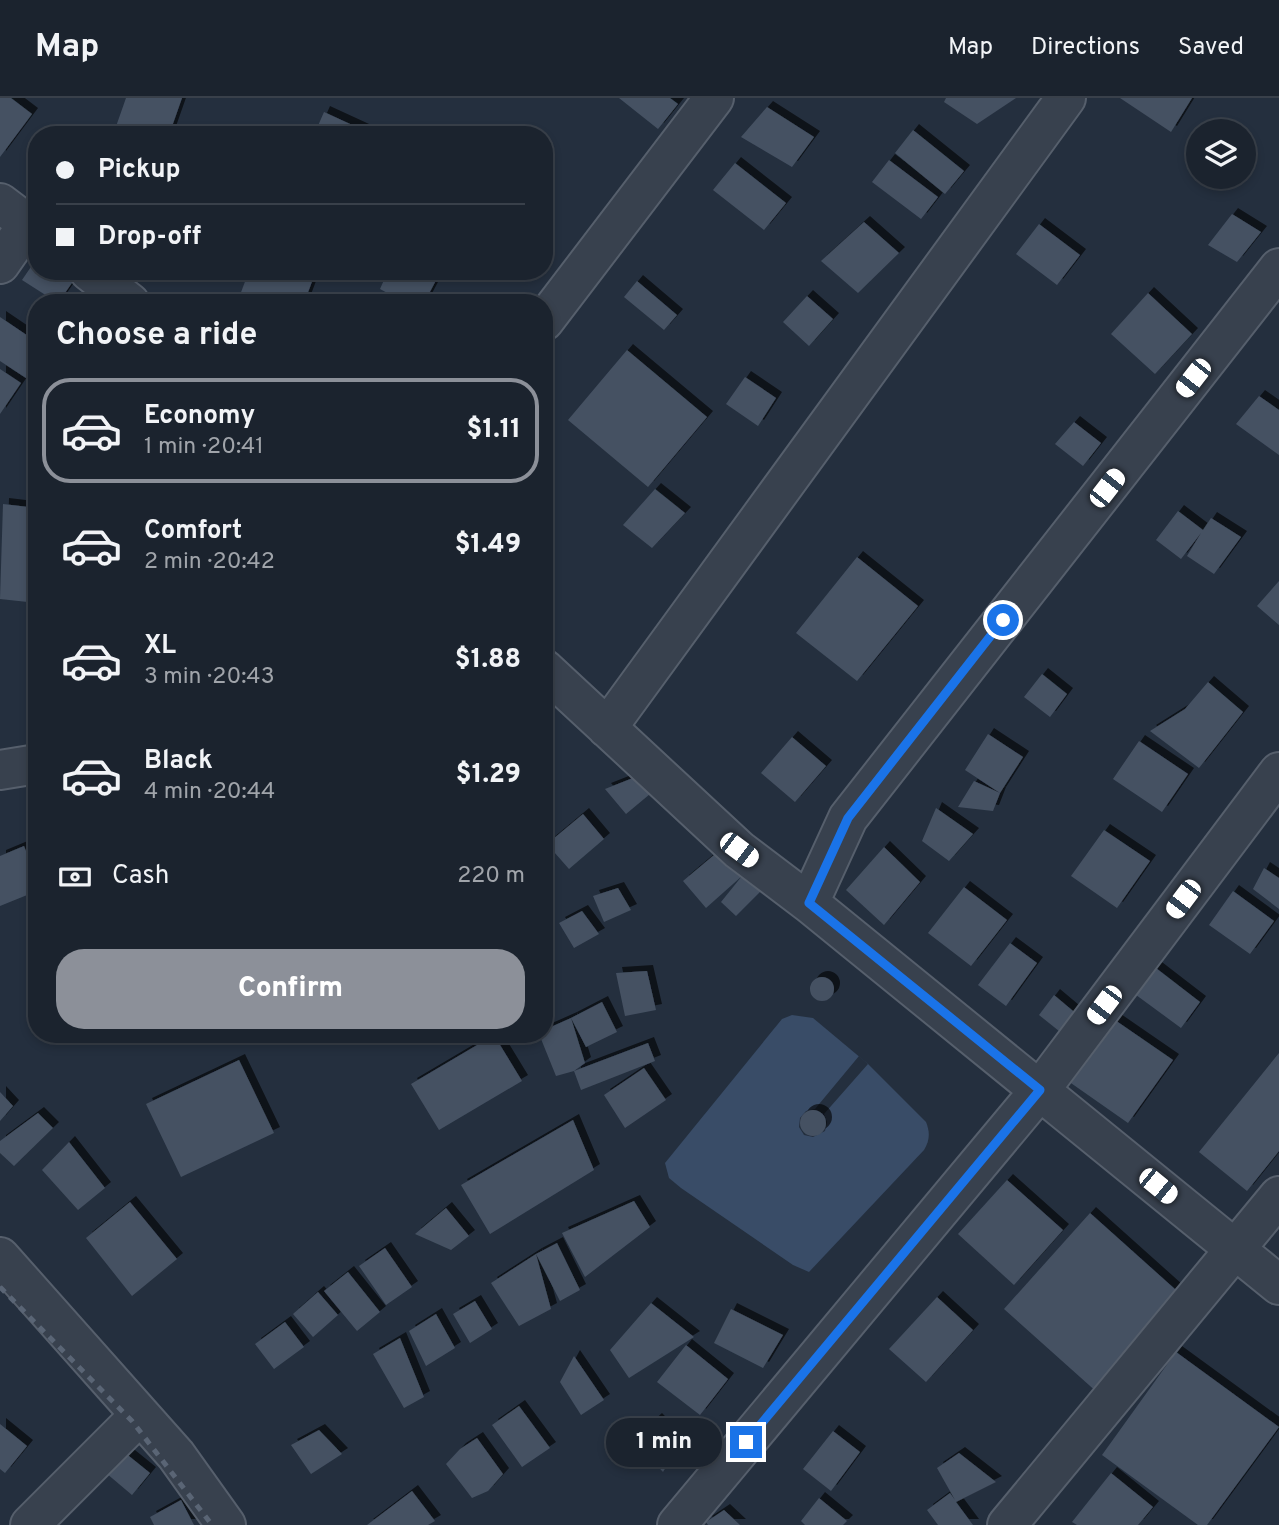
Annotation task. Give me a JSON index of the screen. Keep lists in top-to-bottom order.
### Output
{
  "page": {
    "header": "Map",
    "nav": ["Map", "Directions", "Saved"],
    "banner": ["Pickup", "Drop-off"],
    "heading": "Choose a ride",
    "list": [
      {
        "name": "Economy",
        "note": "1 min · 20:41",
        "value": "$1.11"
      },
      {
        "name": "Comfort",
        "note": "2 min · 20:42",
        "value": "$1.49"
      },
      {
        "name": "XL",
        "note": "3 min · 20:43",
        "value": "$1.88"
      },
      {
        "name": "Black",
        "note": "4 min · 20:44",
        "value": "$1.29"
      }
    ],
    "pay": ["Cash", "220 m"],
    "buttons": "Confirm",
    "bubble": "1 min"
  }
}
